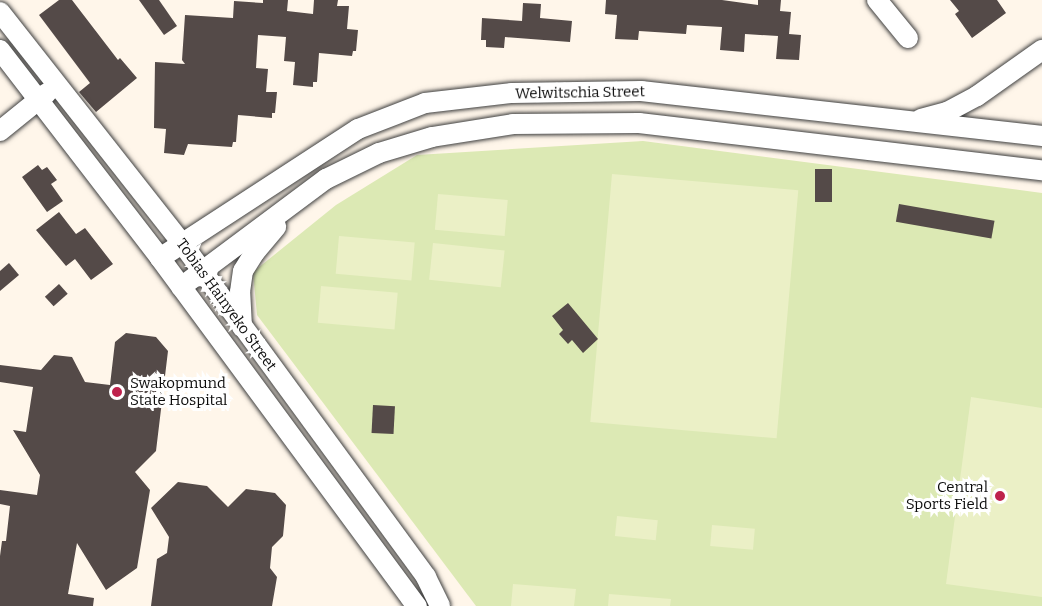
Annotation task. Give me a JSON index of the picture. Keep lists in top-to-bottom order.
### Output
{
  "streets": {
    "street": ["Welwitschia Street", "Tobias Hainyeko Street"]
  },
  "crossings": [
    ["Welwitschia Street", "Tobias Hainyeko Street"]
  ],
  "places": ["Swakopmund State Hospital", "Central Sports Field"]
}
